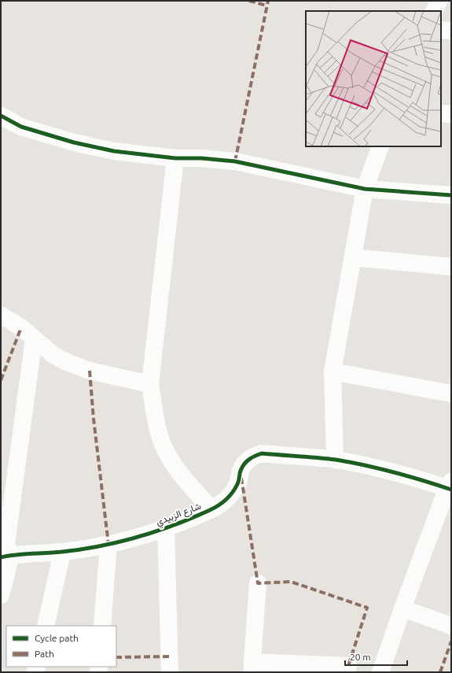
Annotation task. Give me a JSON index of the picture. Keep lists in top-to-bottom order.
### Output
{
  "streets": {
    "street": ["شارع الزبيدي"]
  },
  "legend": ["Cycle path", "Path"],
  "scale_bar": "20 m"
}
